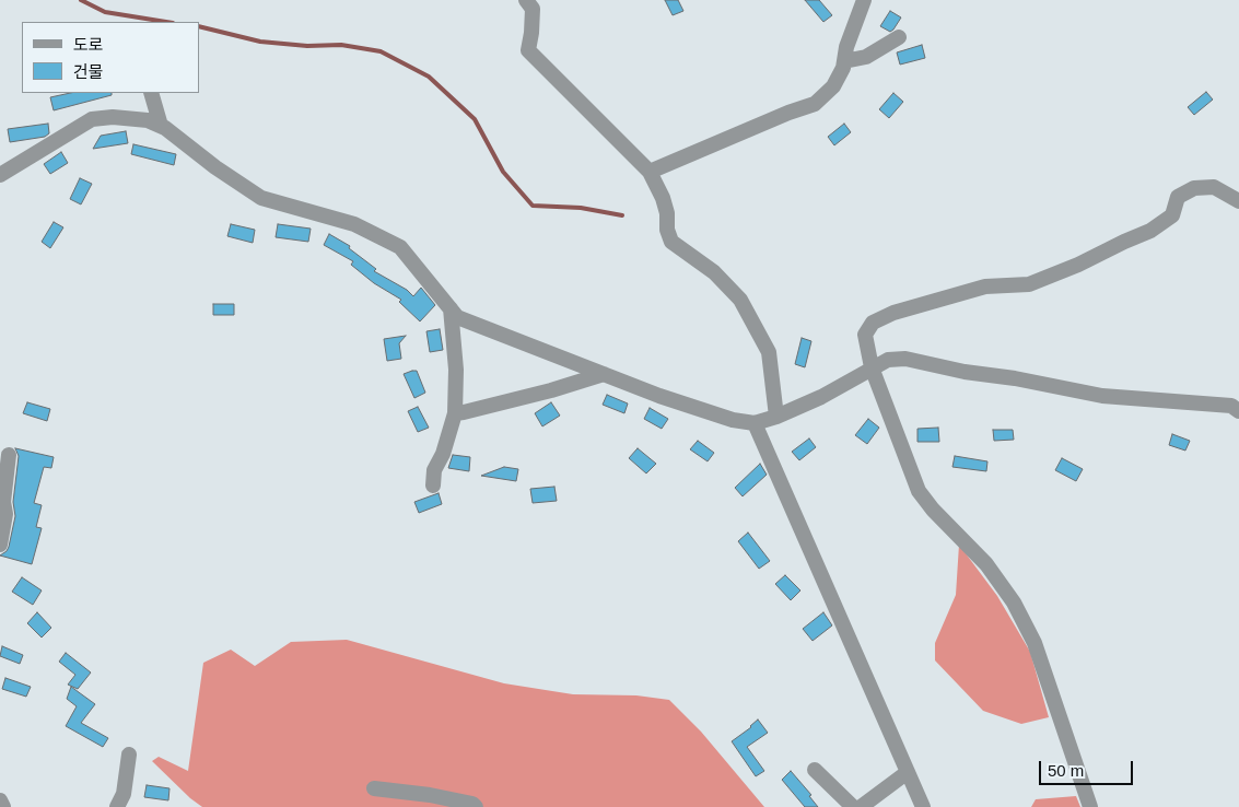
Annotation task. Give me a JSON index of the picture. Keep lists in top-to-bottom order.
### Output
{
  "legend": ["도로", "건물"],
  "scale_bar": "50 m"
}
